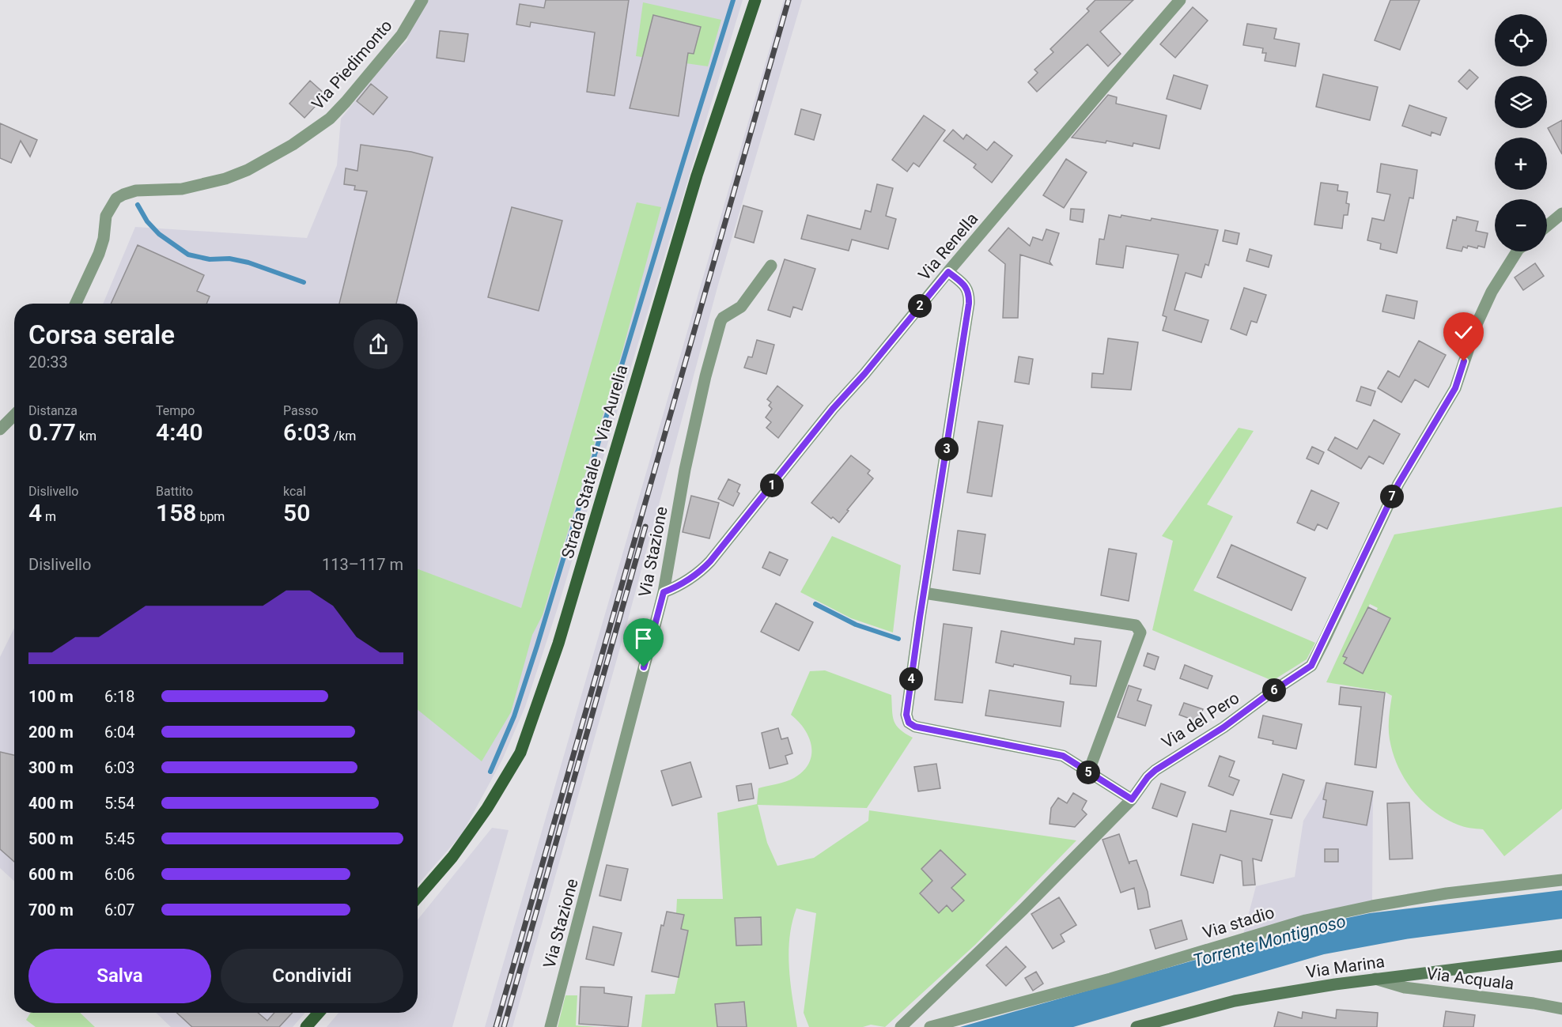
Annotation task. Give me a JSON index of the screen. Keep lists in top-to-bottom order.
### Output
{
  "streets": {
    "main road": ["Strada Statale 1 Via Aurelia", "Via Marina"],
    "street": [
      "Via Piedimonto",
      "Via Renella",
      "Via Stazione",
      "Via del Pero",
      "Via stadio",
      "Via Acquala"
    ]
  },
  "crossings": [
    ["Via Renella", "Via Stazione"],
    ["Via Marina", "Via Acquala"]
  ],
  "water": ["Torrente Montignoso"],
  "page": {
    "map_buttons": ["+", "−"],
    "pins": [
      "2",
      "3",
      "1",
      "7",
      "4",
      "6",
      "5"
    ],
    "heading": ["Corsa serale", "20:33"],
    "stats": [
      ["Distanza", "0.77 km"],
      ["Tempo", "4:40"],
      ["Passo", "6:03 /km"],
      ["Dislivello", "4 m"],
      ["Battito", "158 bpm"],
      ["kcal", "50"]
    ],
    "chart": ["Dislivello", "113–117 m"],
    "list": [
      {
        "name": "100 m",
        "note": "6:18"
      },
      {
        "name": "200 m",
        "note": "6:04"
      },
      {
        "name": "300 m",
        "note": "6:03"
      },
      {
        "name": "400 m",
        "note": "5:54"
      },
      {
        "name": "500 m",
        "note": "5:45"
      },
      {
        "name": "600 m",
        "note": "6:06"
      },
      {
        "name": "700 m",
        "note": "6:07"
      }
    ],
    "buttons": ["Salva", "Condividi"]
  }
}
